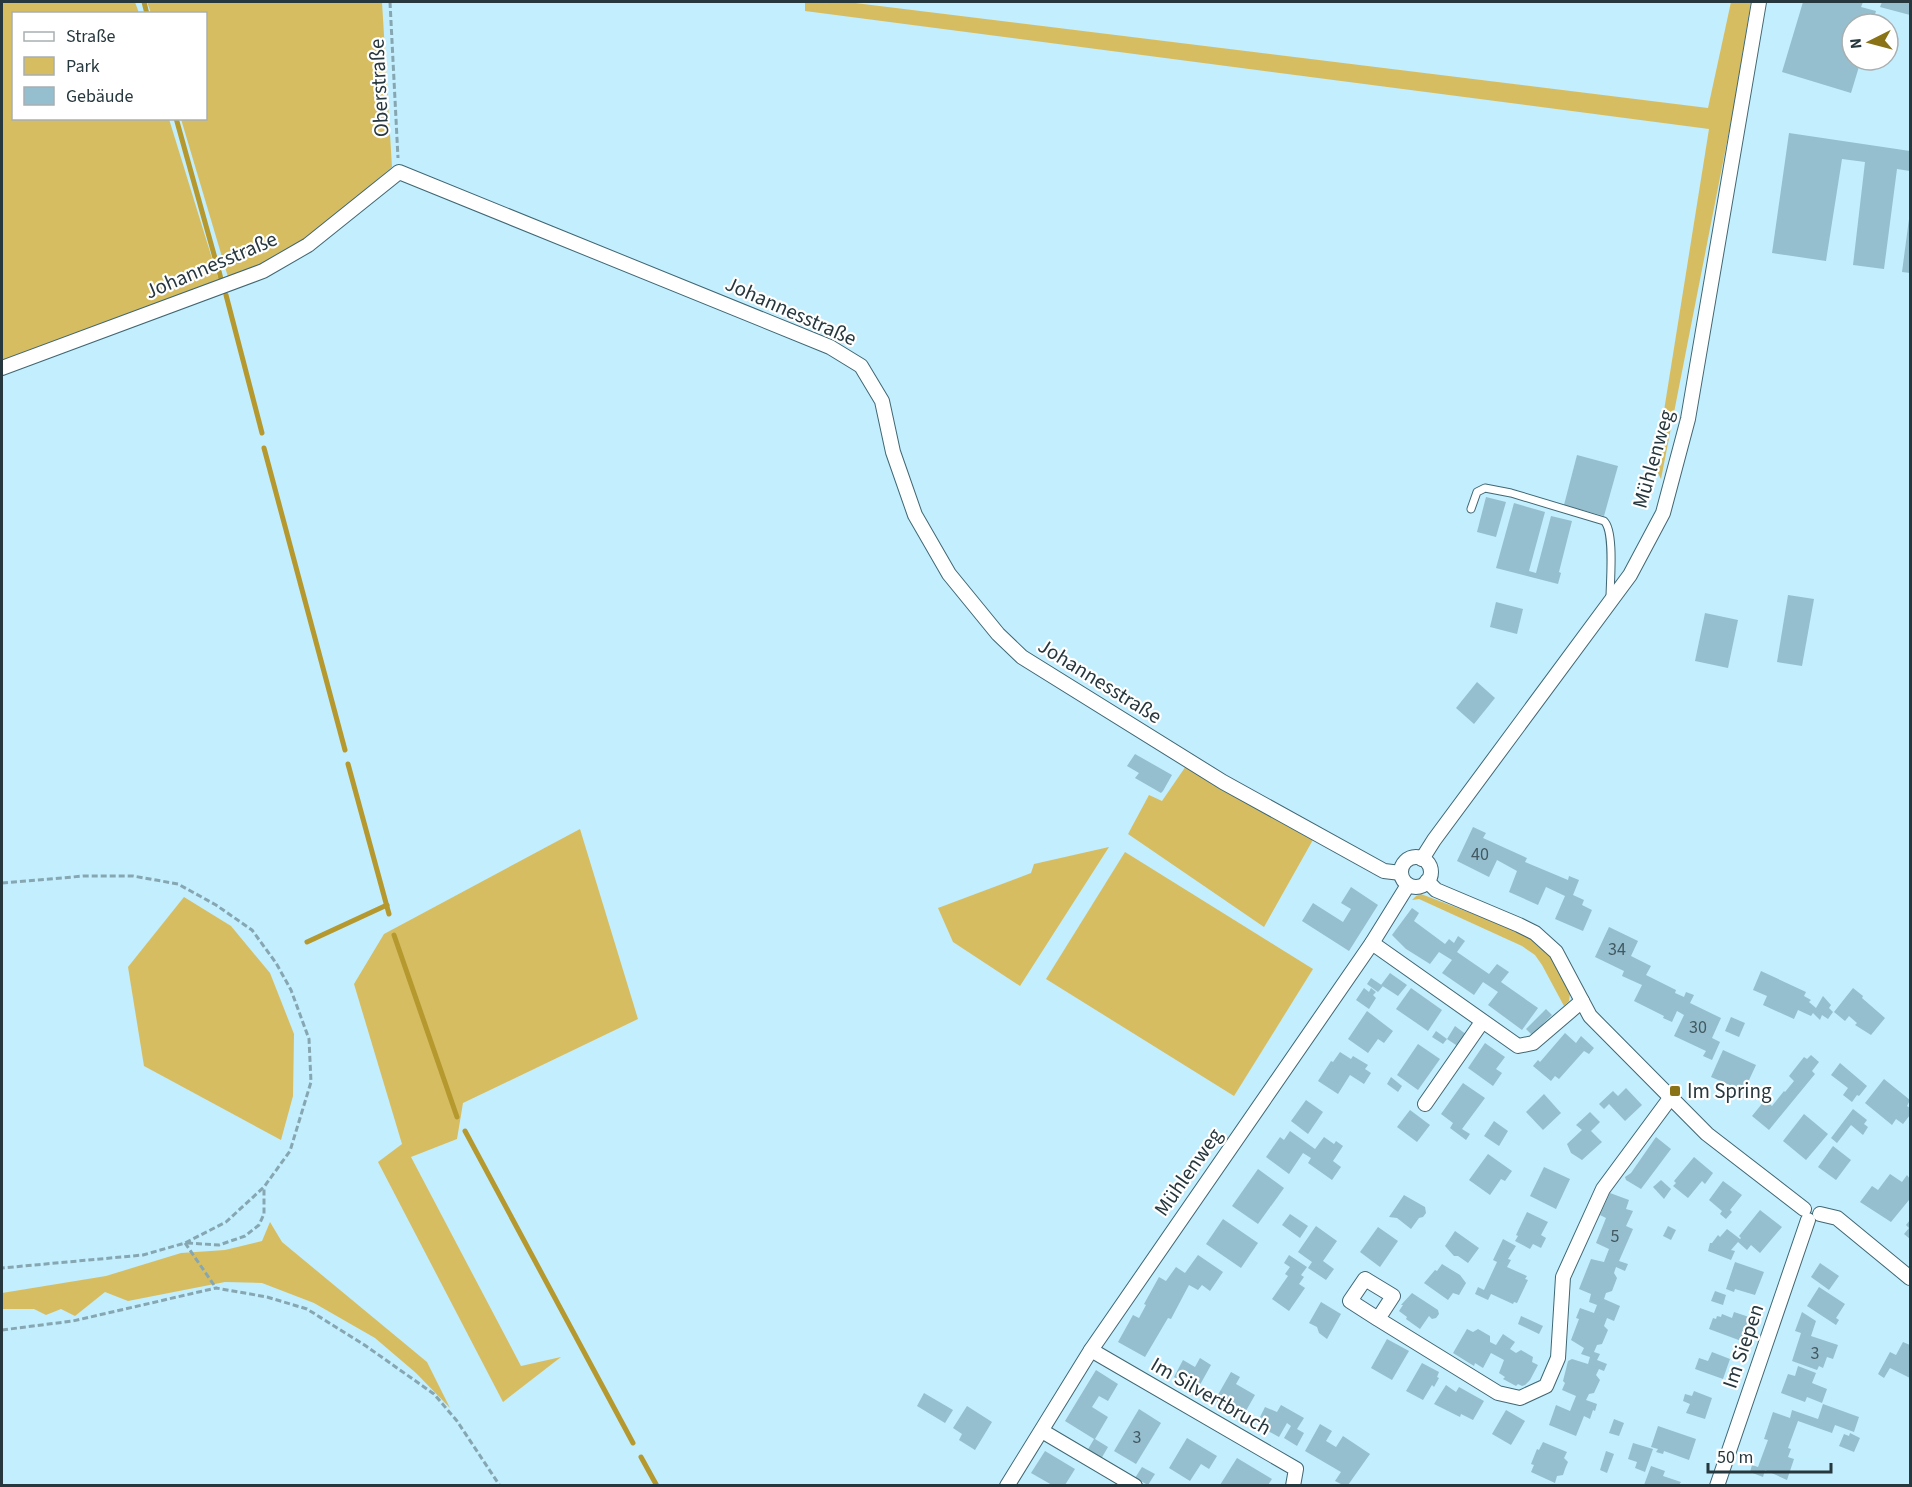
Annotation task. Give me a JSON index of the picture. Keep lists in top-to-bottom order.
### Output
{
  "streets": {
    "street": [
      "Johannesstraße",
      "Mühlenweg",
      "Im Siepen",
      "Im Silvertbruch"
    ],
    "path": ["Oberstraße"]
  },
  "crossings": [
    ["Oberstraße", "Johannesstraße"],
    ["Johannesstraße", "Mühlenweg"],
    ["Mühlenweg", "Im Silvertbruch"]
  ],
  "places": {
    "transit": ["Im Spring"]
  },
  "house_numbers": [
    "40",
    "34",
    "30",
    "5",
    "3",
    "3"
  ],
  "legend": ["Straße", "Park", "Gebäude"],
  "scale_bar": "50 m",
  "north": "left"
}
